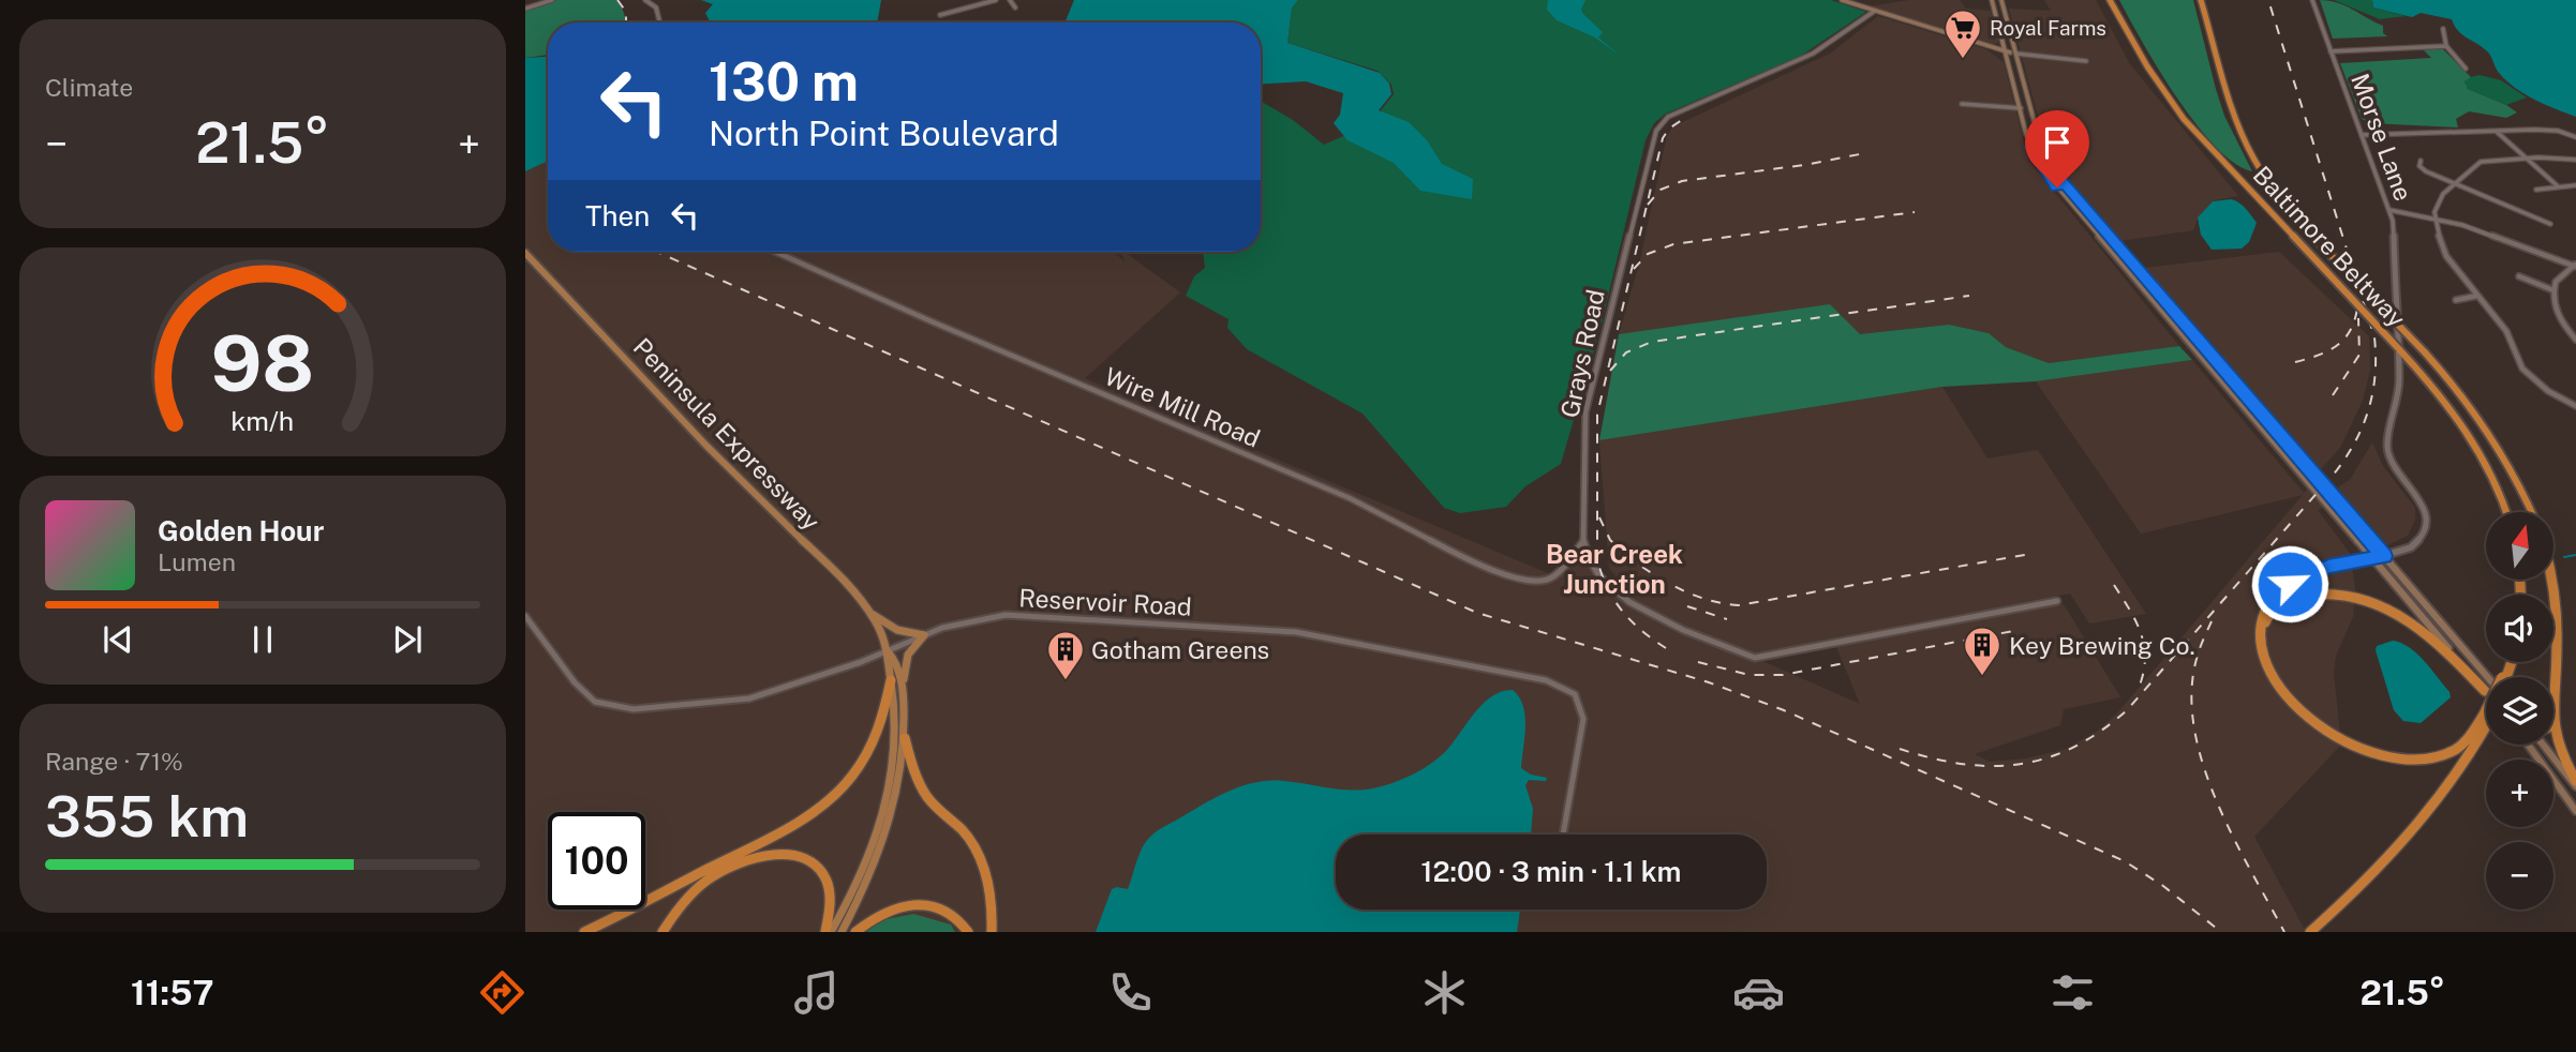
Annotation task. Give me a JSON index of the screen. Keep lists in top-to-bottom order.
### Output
{
  "streets": {
    "highway": ["Baltimore Beltway"],
    "main road": ["Peninsula Expressway"],
    "street": [
      "Morse Lane",
      "Grays Road",
      "Wire Mill Road",
      "Reservoir Road"
    ]
  },
  "crossings": [
    ["Grays Road", "Wire Mill Road"],
    ["Peninsula Expressway", "Reservoir Road"]
  ],
  "districts": ["Bear Creek Junction"],
  "places": {
    "supermarket": ["Royal Farms"],
    "building": ["Key Brewing Co.", "Gotham Greens"]
  },
  "north": "top",
  "page": {
    "tile": [
      "Climate",
      ["Range · 71%", "355 km"]
    ],
    "turn": ["130 m", "North Point Boulevard"],
    "heat": ["−", "21.5°", "+"],
    "then": "Then",
    "song": ["Golden Hour", "Lumen"],
    "map_buttons": ["+", "−"],
    "limit": "100",
    "trip": "12:00 · 3 min · 1.1 km",
    "tabs": ["11:57", "21.5°"],
    "gauge": ["98", "km/h"]
  }
}
